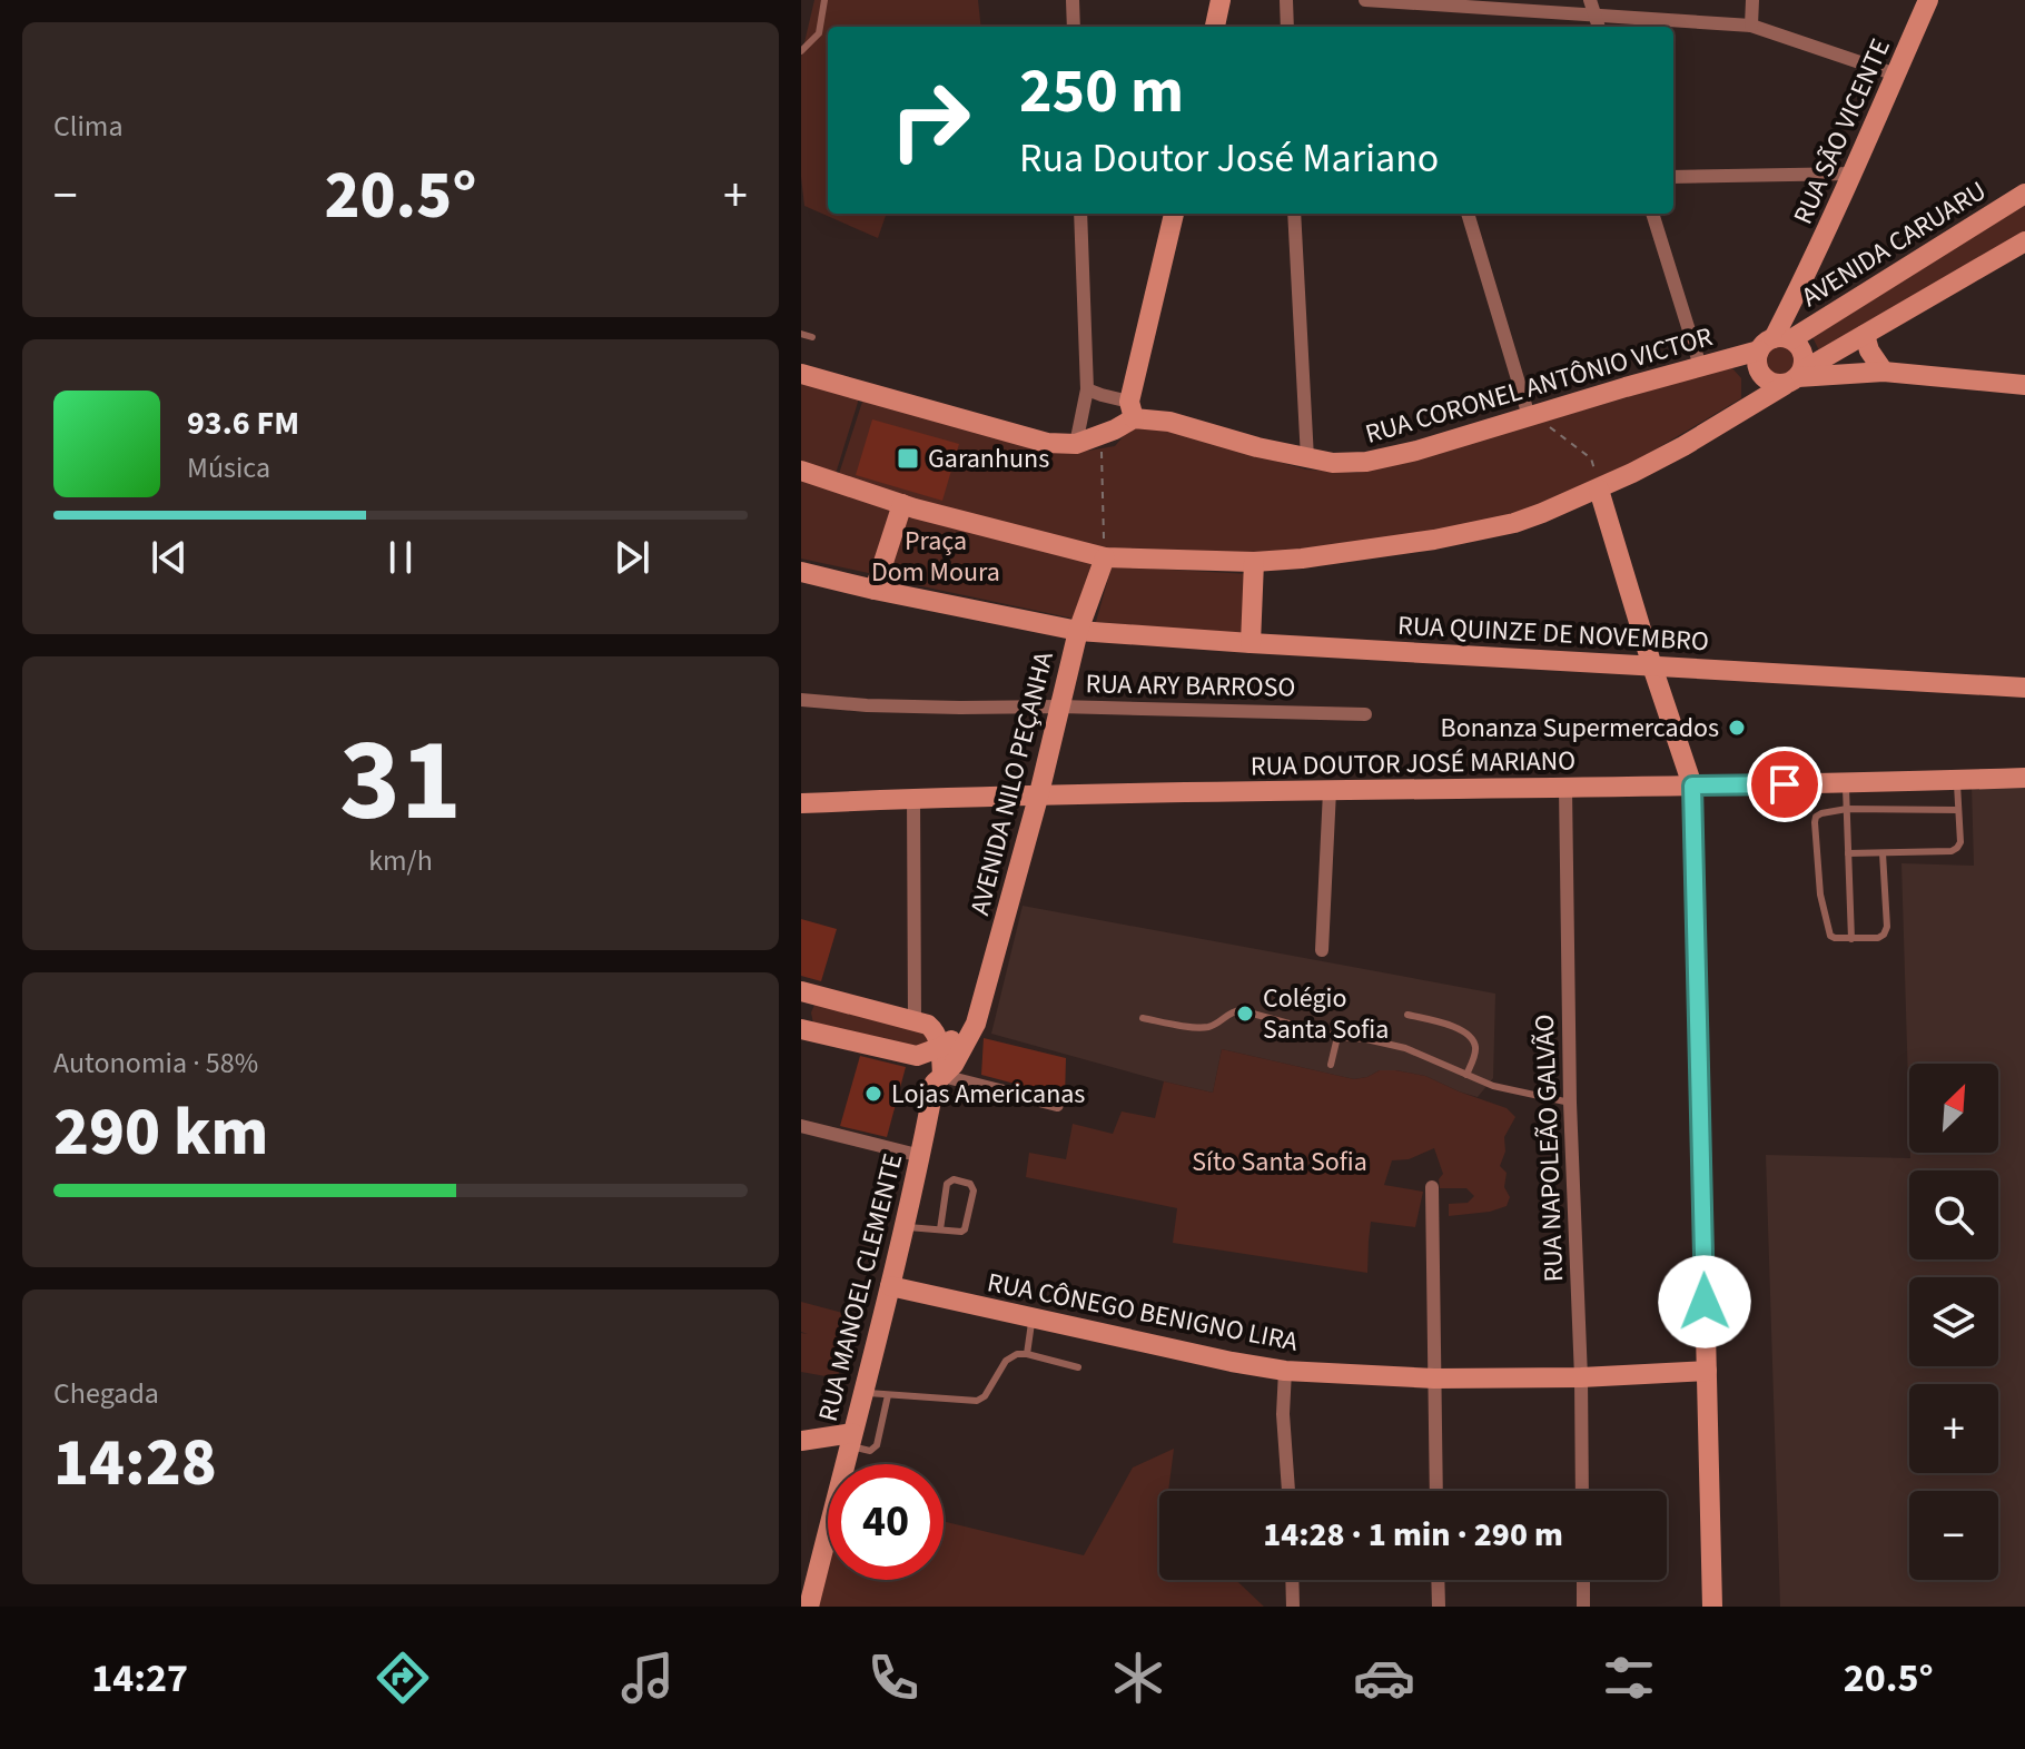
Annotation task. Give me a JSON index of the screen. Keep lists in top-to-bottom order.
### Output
{
  "streets": {
    "main road": [
      "RUA SÃO VICENTE",
      "AVENIDA CARUARU",
      "RUA CORONEL ANTÔNIO VICTOR",
      "RUA QUINZE DE NOVEMBRO",
      "RUA DOUTOR JOSÉ MARIANO",
      "AVENIDA NILO PEÇANHA",
      "RUA MANOEL CLEMENTE",
      "RUA CÔNEGO BENIGNO LIRA"
    ],
    "street": ["RUA ARY BARROSO", "RUA NAPOLEÃO GALVÃO"]
  },
  "crossings": [
    ["RUA SÃO VICENTE", "AVENIDA CARUARU"],
    ["RUA SÃO VICENTE", "RUA CORONEL ANTÔNIO VICTOR"],
    ["AVENIDA CARUARU", "RUA CORONEL ANTÔNIO VICTOR"],
    ["RUA QUINZE DE NOVEMBRO", "AVENIDA NILO PEÇANHA"],
    ["RUA ARY BARROSO", "AVENIDA NILO PEÇANHA"],
    ["RUA DOUTOR JOSÉ MARIANO", "AVENIDA NILO PEÇANHA"],
    ["RUA DOUTOR JOSÉ MARIANO", "RUA NAPOLEÃO GALVÃO"],
    ["AVENIDA NILO PEÇANHA", "RUA MANOEL CLEMENTE"],
    ["RUA NAPOLEÃO GALVÃO", "RUA CÔNEGO BENIGNO LIRA"],
    ["RUA MANOEL CLEMENTE", "RUA CÔNEGO BENIGNO LIRA"]
  ],
  "parks": ["Praça Dom Moura", "Síto Santa Sofia"],
  "places": {
    "transit": ["Garanhuns"],
    "other": ["Bonanza Supermercados", "Colégio Santa Sofia", "Lojas Americanas"]
  },
  "north": "top right",
  "page": {
    "tile": [
      "Clima",
      ["31", "km/h"],
      ["Autonomia · 58%", "290 km"],
      ["Chegada", "14:28"]
    ],
    "turn": ["250 m", "Rua Doutor José Mariano"],
    "heat": ["−", "20.5°", "+"],
    "song": ["93.6 FM", "Música"],
    "map_buttons": ["+", "−"],
    "limit": "40",
    "trip": "14:28 · 1 min · 290 m",
    "tabs": ["14:27", "20.5°"]
  }
}
